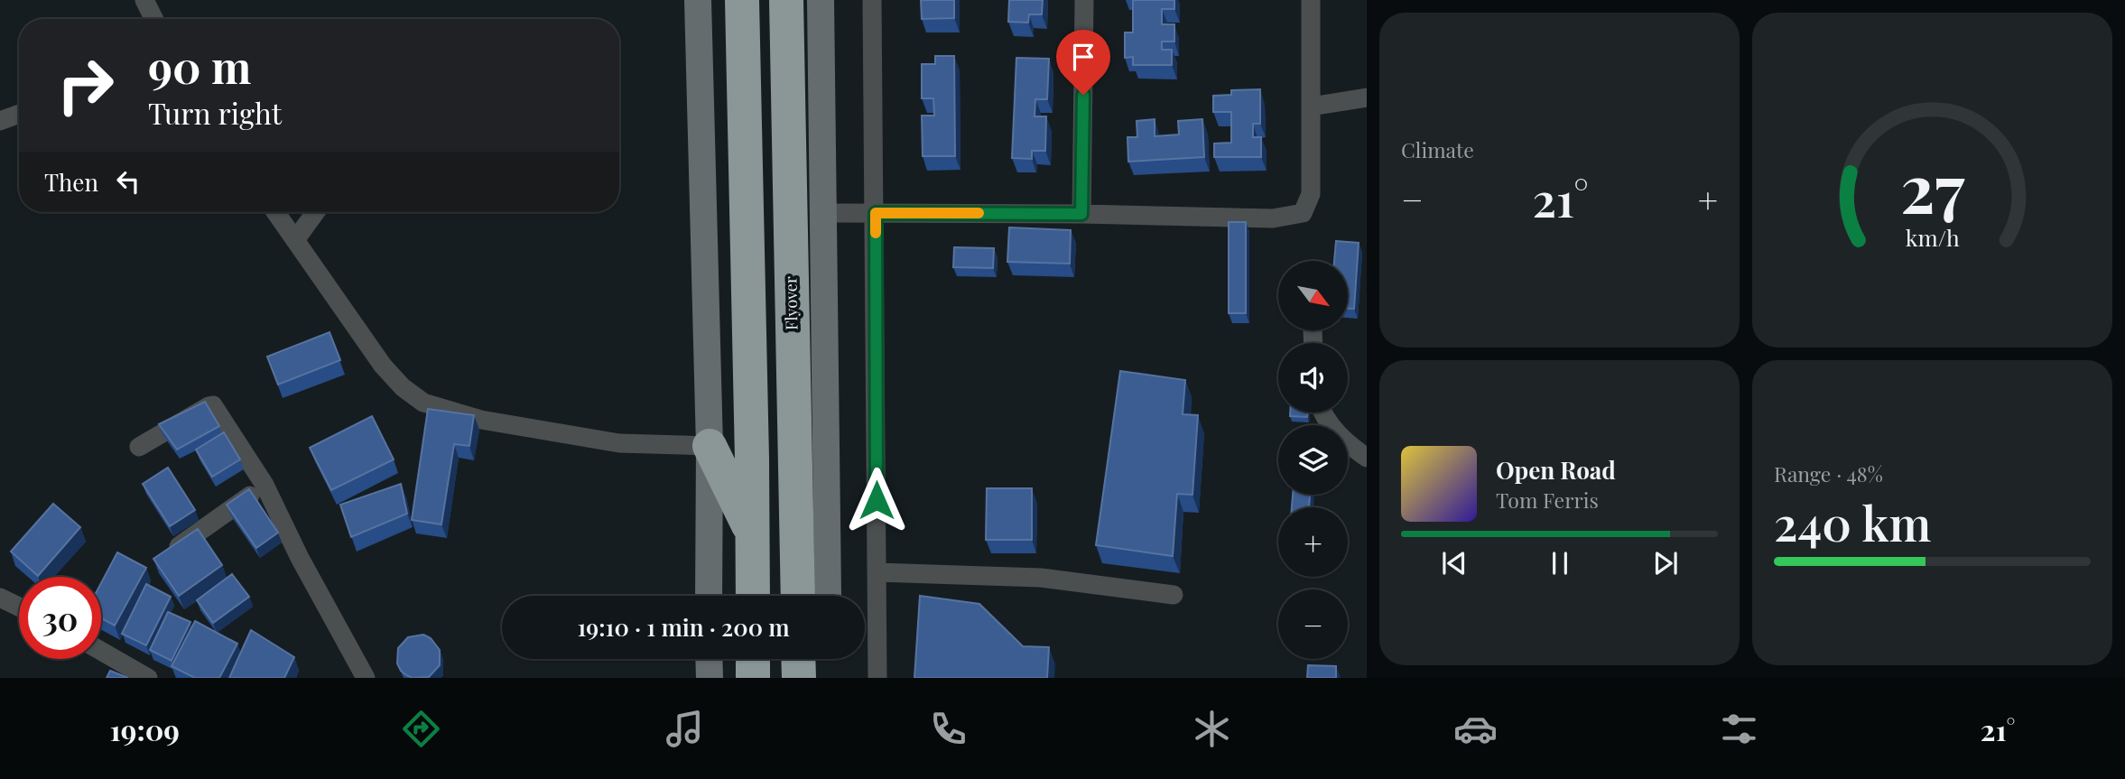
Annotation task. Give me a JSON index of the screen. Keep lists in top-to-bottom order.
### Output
{
  "streets": {
    "highway": ["Flyover"]
  },
  "north": "bottom right",
  "page": {
    "tile": [
      "Climate",
      ["Range · 48%", "240 km"]
    ],
    "turn": ["90 m", "Turn right"],
    "then": "Then",
    "heat": ["−", "21°", "+"],
    "map_buttons": ["+", "−"],
    "song": ["Open Road", "Tom Ferris"],
    "limit": "30",
    "trip": "19:10 · 1 min · 200 m",
    "tabs": ["19:09", "21°"],
    "gauge": ["27", "km/h"]
  }
}
